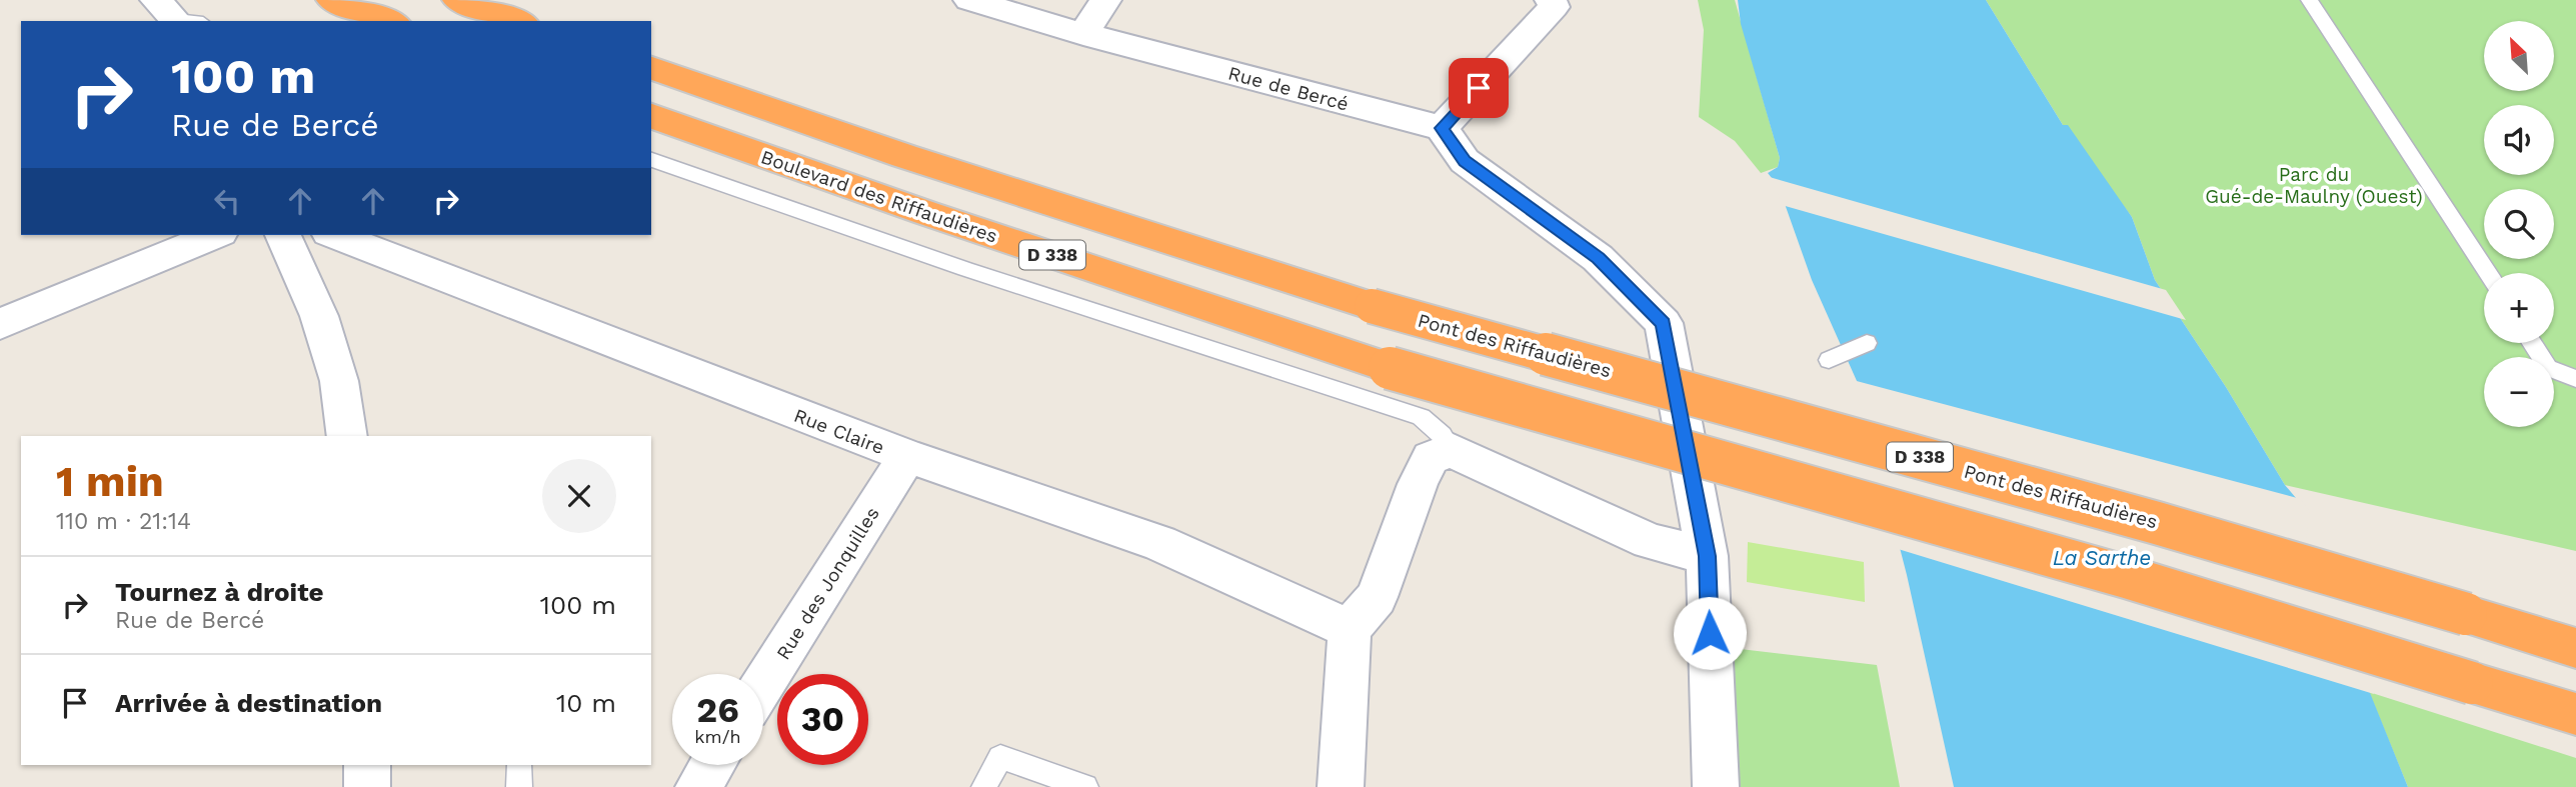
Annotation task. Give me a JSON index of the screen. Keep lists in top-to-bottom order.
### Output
{
  "streets": {
    "highway": ["Boulevard des Riffaudières", "D 338", "Pont des Riffaudières"],
    "street": ["Rue de Bercé", "Rue Claire", "Rue des Jonquilles"]
  },
  "crossings": [
    ["D 338", "Pont des Riffaudières"],
    ["Rue Claire", "Rue des Jonquilles"]
  ],
  "water": ["La Sarthe"],
  "parks": ["Parc du Gué-de-Maulny (Ouest)"],
  "north": "top left",
  "page": {
    "map_buttons": ["+", "−"],
    "turn": ["100 m", "Rue de Bercé"],
    "heading": ["1 min", "110 m · 21:14"],
    "list": [
      {
        "name": "Tournez à droite",
        "note": "Rue de Bercé",
        "value": "100 m"
      },
      {
        "name": "Arrivée à destination",
        "value": "10 m"
      }
    ],
    "speed": "26 km/h",
    "limit": "30"
  }
}
